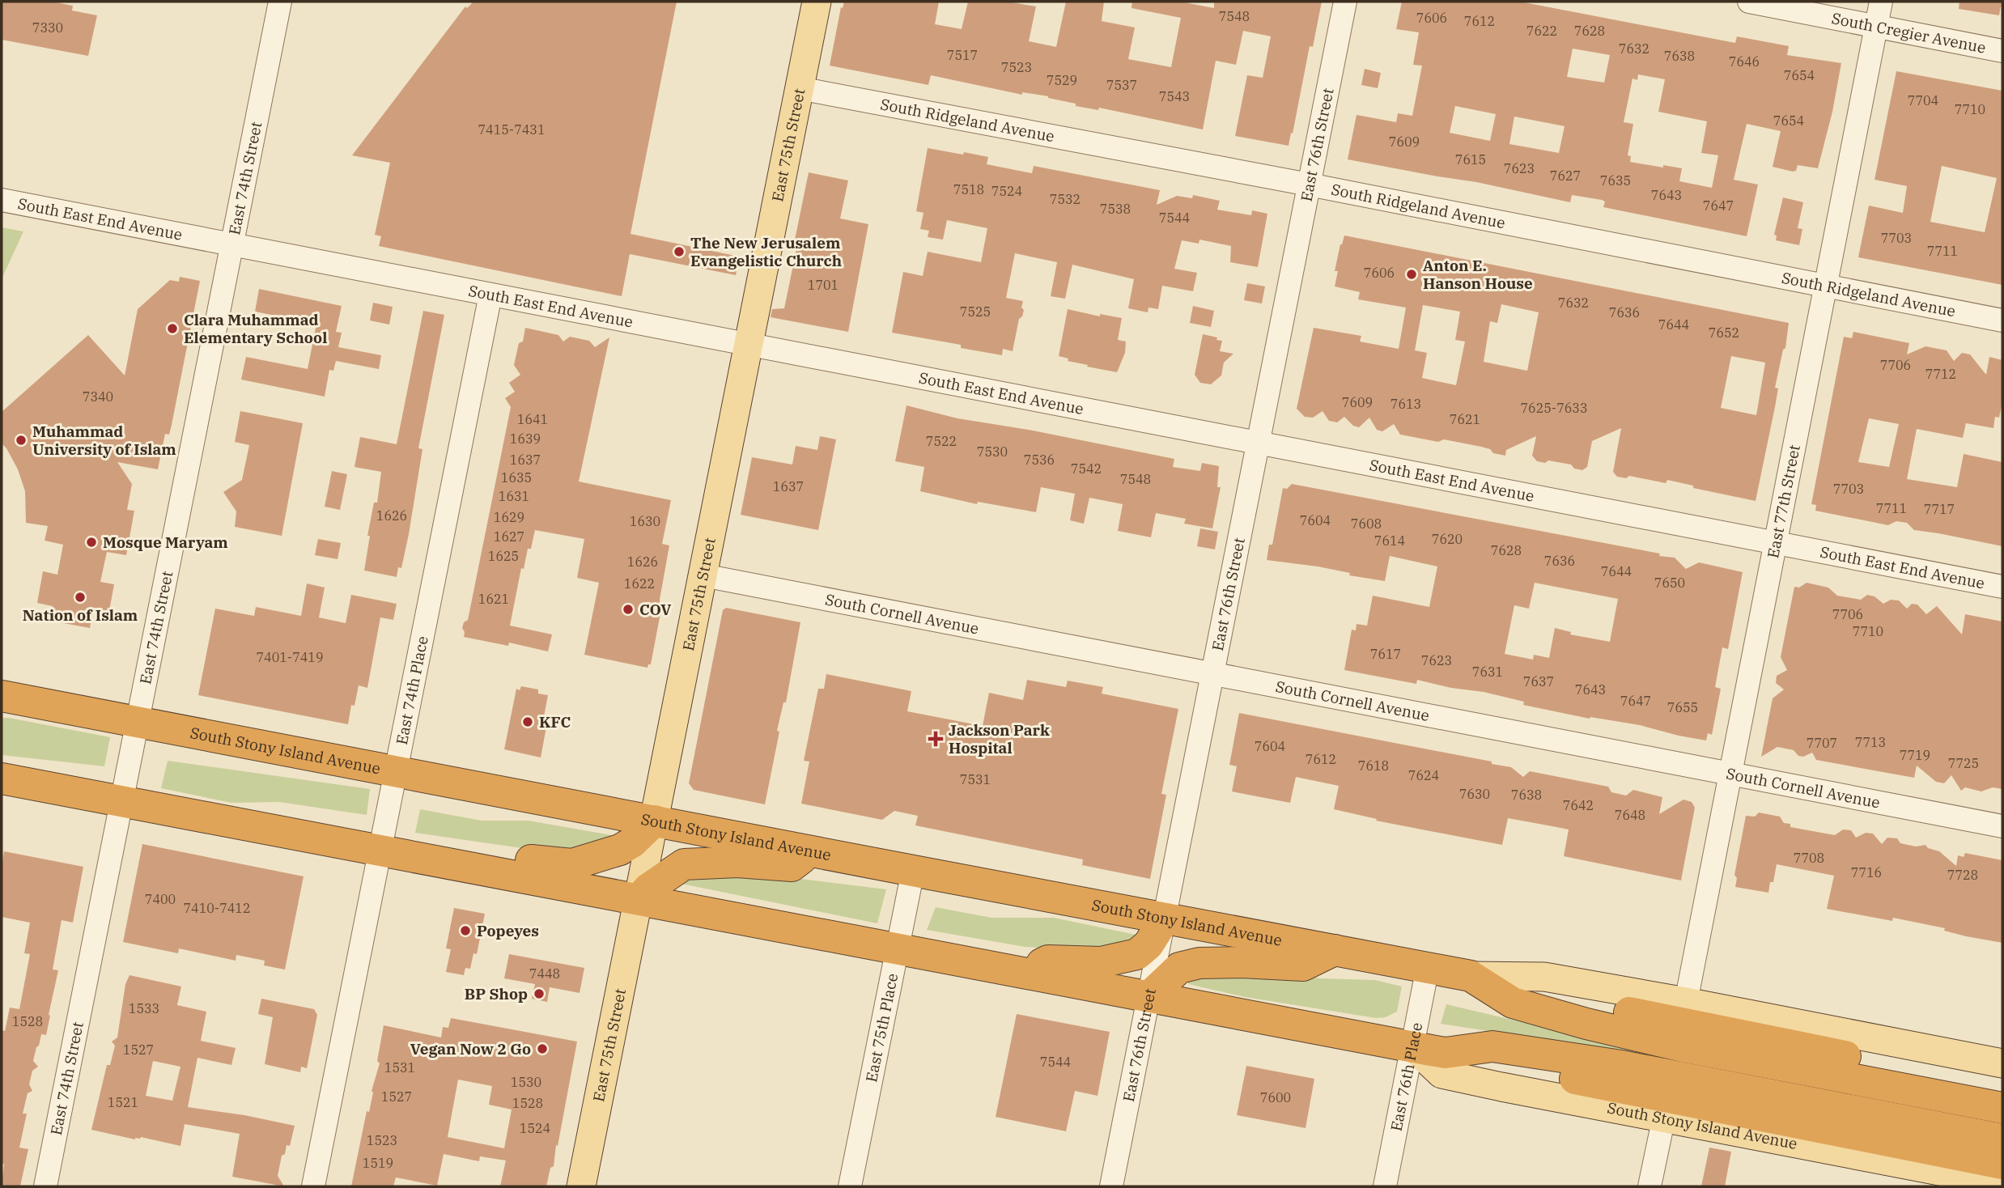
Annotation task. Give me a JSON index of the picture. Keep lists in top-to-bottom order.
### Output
{
  "streets": {
    "highway": ["South Stony Island Avenue"],
    "main road": ["East 75th Street"],
    "street": [
      "South Cregier Avenue",
      "South Ridgeland Avenue",
      "East 76th Street",
      "East 74th Street",
      "South East End Avenue",
      "East 77th Street",
      "South Cornell Avenue",
      "East 74th Place",
      "East 75th Place",
      "East 76th Place"
    ]
  },
  "crossings": [
    ["South Cregier Avenue", "East 77th Street"],
    ["South Ridgeland Avenue", "East 75th Street"],
    ["South Ridgeland Avenue", "East 76th Street"],
    ["South Ridgeland Avenue", "East 77th Street"],
    ["East 75th Street", "South East End Avenue"],
    ["East 75th Street", "South Cornell Avenue"],
    ["East 75th Street", "South Stony Island Avenue"],
    ["East 76th Street", "South East End Avenue"],
    ["East 76th Street", "South Cornell Avenue"],
    ["East 76th Street", "South Stony Island Avenue"],
    ["East 74th Street", "South East End Avenue"],
    ["East 74th Street", "South Stony Island Avenue"],
    ["South East End Avenue", "East 77th Street"],
    ["South East End Avenue", "East 74th Place"],
    ["East 77th Street", "South Cornell Avenue"],
    ["East 77th Street", "South Stony Island Avenue"],
    ["East 74th Place", "South Stony Island Avenue"],
    ["South Stony Island Avenue", "East 75th Place"],
    ["South Stony Island Avenue", "East 76th Place"]
  ],
  "places": {
    "other": [
      "The New Jerusalem Evangelistic Church",
      "Anton E. Hanson House",
      "Clara Muhammad Elementary School",
      "Muhammad University of Islam",
      "Mosque Maryam",
      "Nation of Islam",
      "COV",
      "KFC",
      "Popeyes",
      "BP Shop",
      "Vegan Now 2 Go"
    ],
    "health": ["Jackson Park Hospital"]
  },
  "house_numbers": [
    "7548",
    "7606",
    "7612",
    "7330",
    "7622",
    "7628",
    "7632",
    "7517",
    "7638",
    "7646",
    "7523",
    "7654",
    "7529",
    "7537",
    "7543",
    "7704",
    "7710",
    "7654",
    "7415-7431",
    "7609",
    "7615",
    "7623",
    "7627",
    "7635",
    "7518",
    "7524",
    "7643",
    "7532",
    "7647",
    "7538",
    "7544",
    "7703",
    "7711",
    "7606",
    "1701",
    "7632",
    "7525",
    "7636",
    "7644",
    "7652",
    "7706",
    "7712",
    "7340",
    "7609",
    "7613",
    "7625-7633",
    "1641",
    "7621",
    "1639",
    "7522",
    "7530",
    "1637",
    "7536",
    "7542",
    "1635",
    "7548",
    "1637",
    "7703",
    "1631",
    "7711",
    "7717",
    "1626",
    "1629",
    "7604",
    "1630",
    "7608",
    "1627",
    "7620",
    "7614",
    "7628",
    "1625",
    "7636",
    "1626",
    "7644",
    "7650",
    "1622",
    "1621",
    "7706",
    "7710",
    "7617",
    "7401-7419",
    "7623",
    "7631",
    "7637",
    "7643",
    "7647",
    "7655",
    "7713",
    "7707",
    "7604",
    "7719",
    "7612",
    "7725",
    "7618",
    "7624",
    "7531",
    "7630",
    "7638",
    "7642",
    "7648",
    "7708",
    "7716",
    "7728",
    "7400",
    "7410-7412",
    "7448",
    "1533",
    "1528",
    "1527",
    "7544",
    "1531",
    "1530",
    "1527",
    "7600",
    "1521",
    "1528",
    "1524",
    "1523",
    "1519"
  ]
}
